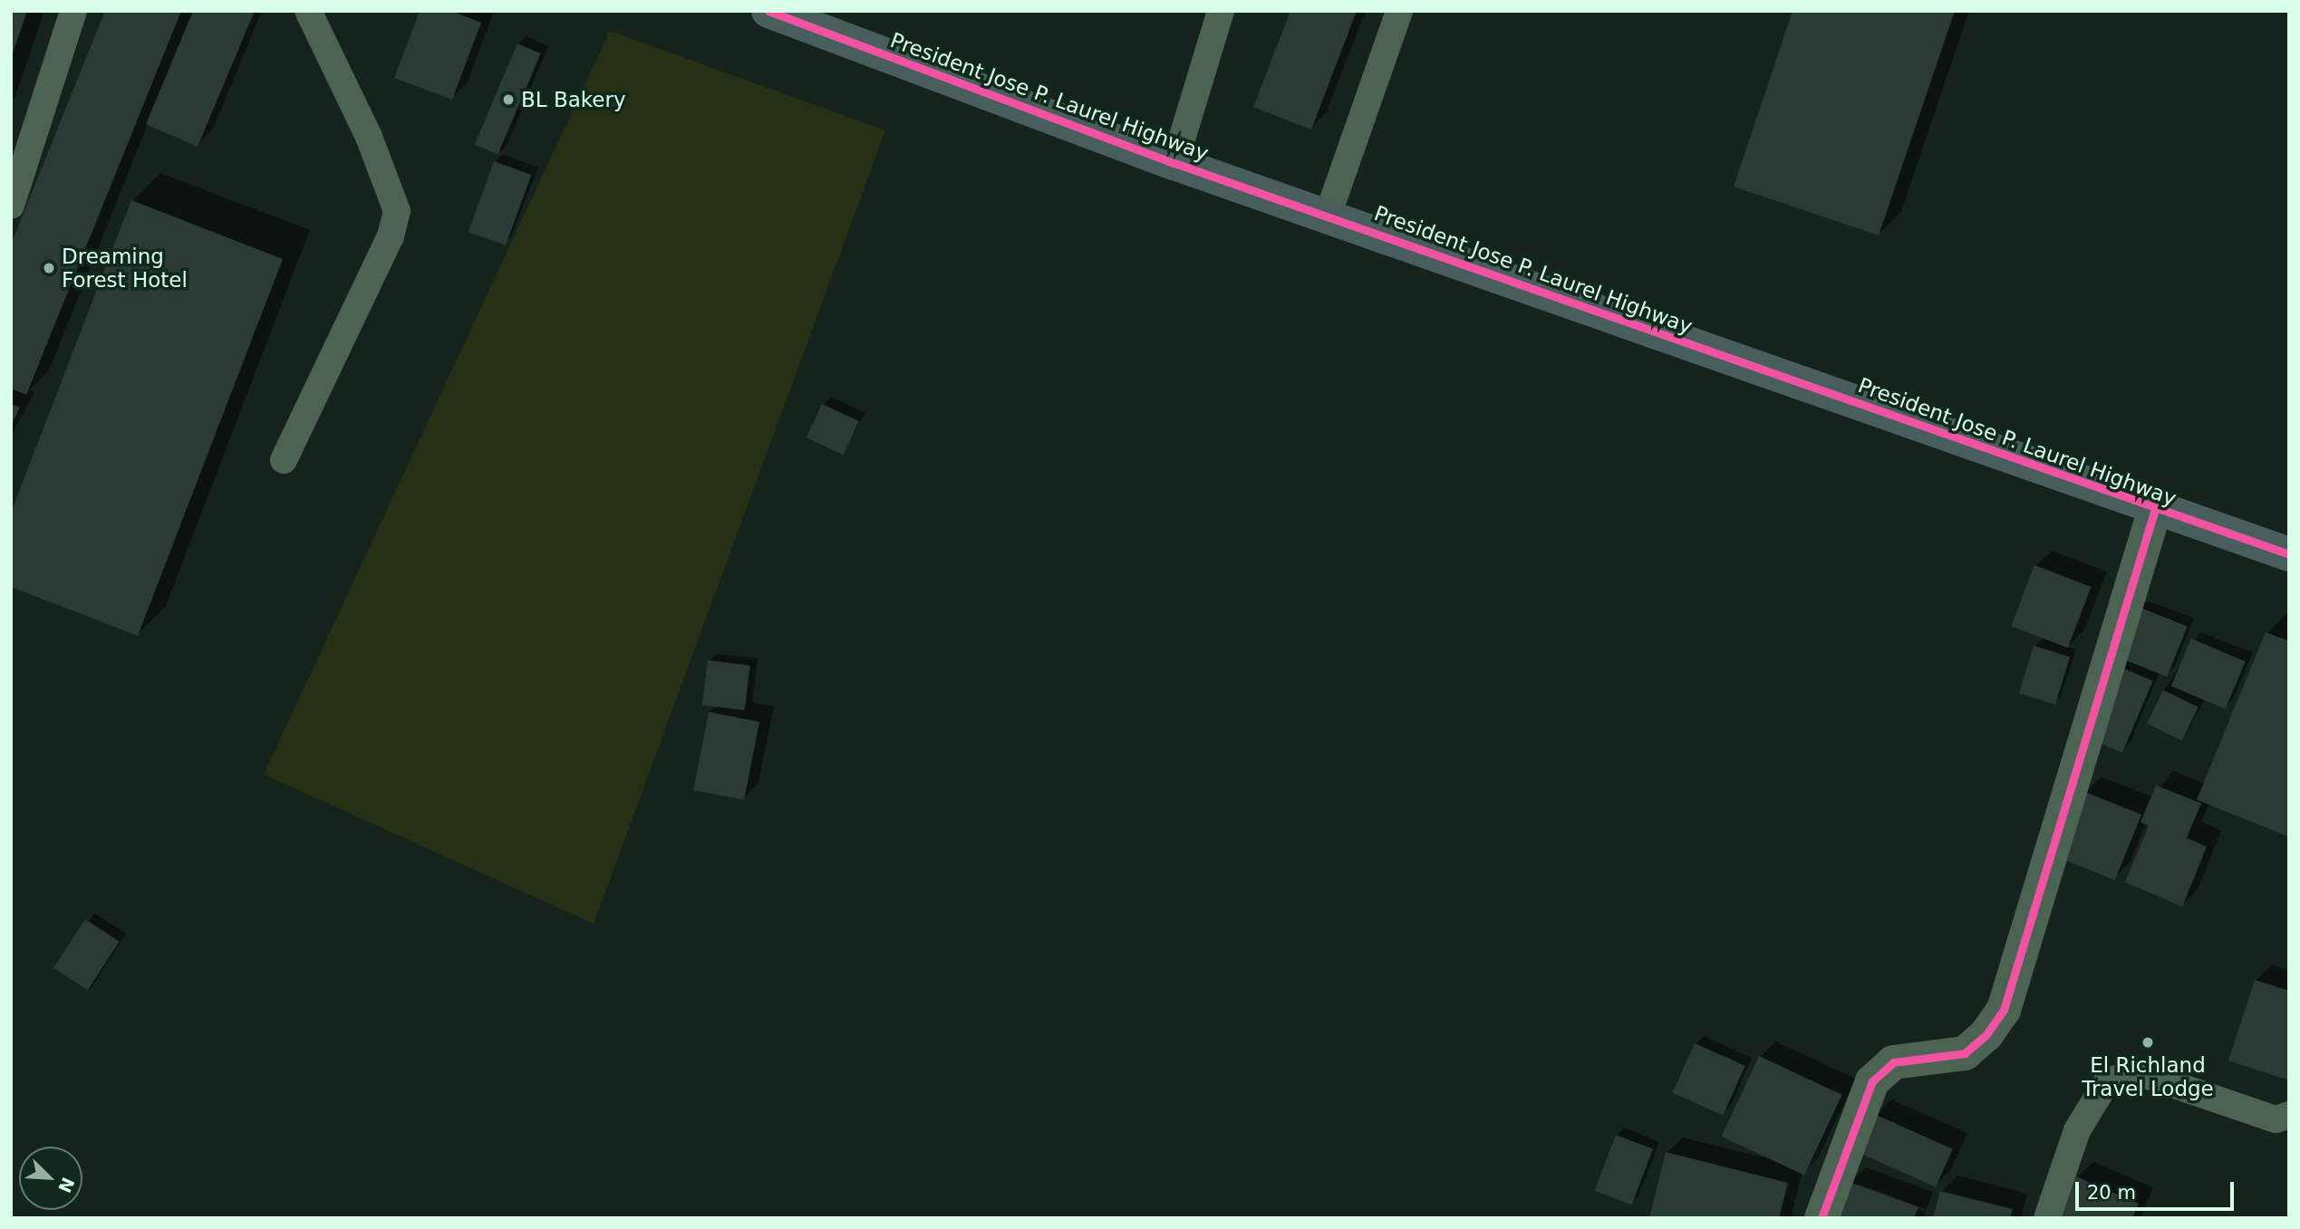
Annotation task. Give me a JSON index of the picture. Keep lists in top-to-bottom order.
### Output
{
  "streets": {
    "highway": ["President Jose P. Laurel Highway"]
  },
  "places": ["BL Bakery", "Dreaming Forest Hotel", "El Richland Travel Lodge"],
  "scale_bar": "20 m",
  "north": "bottom right"
}
